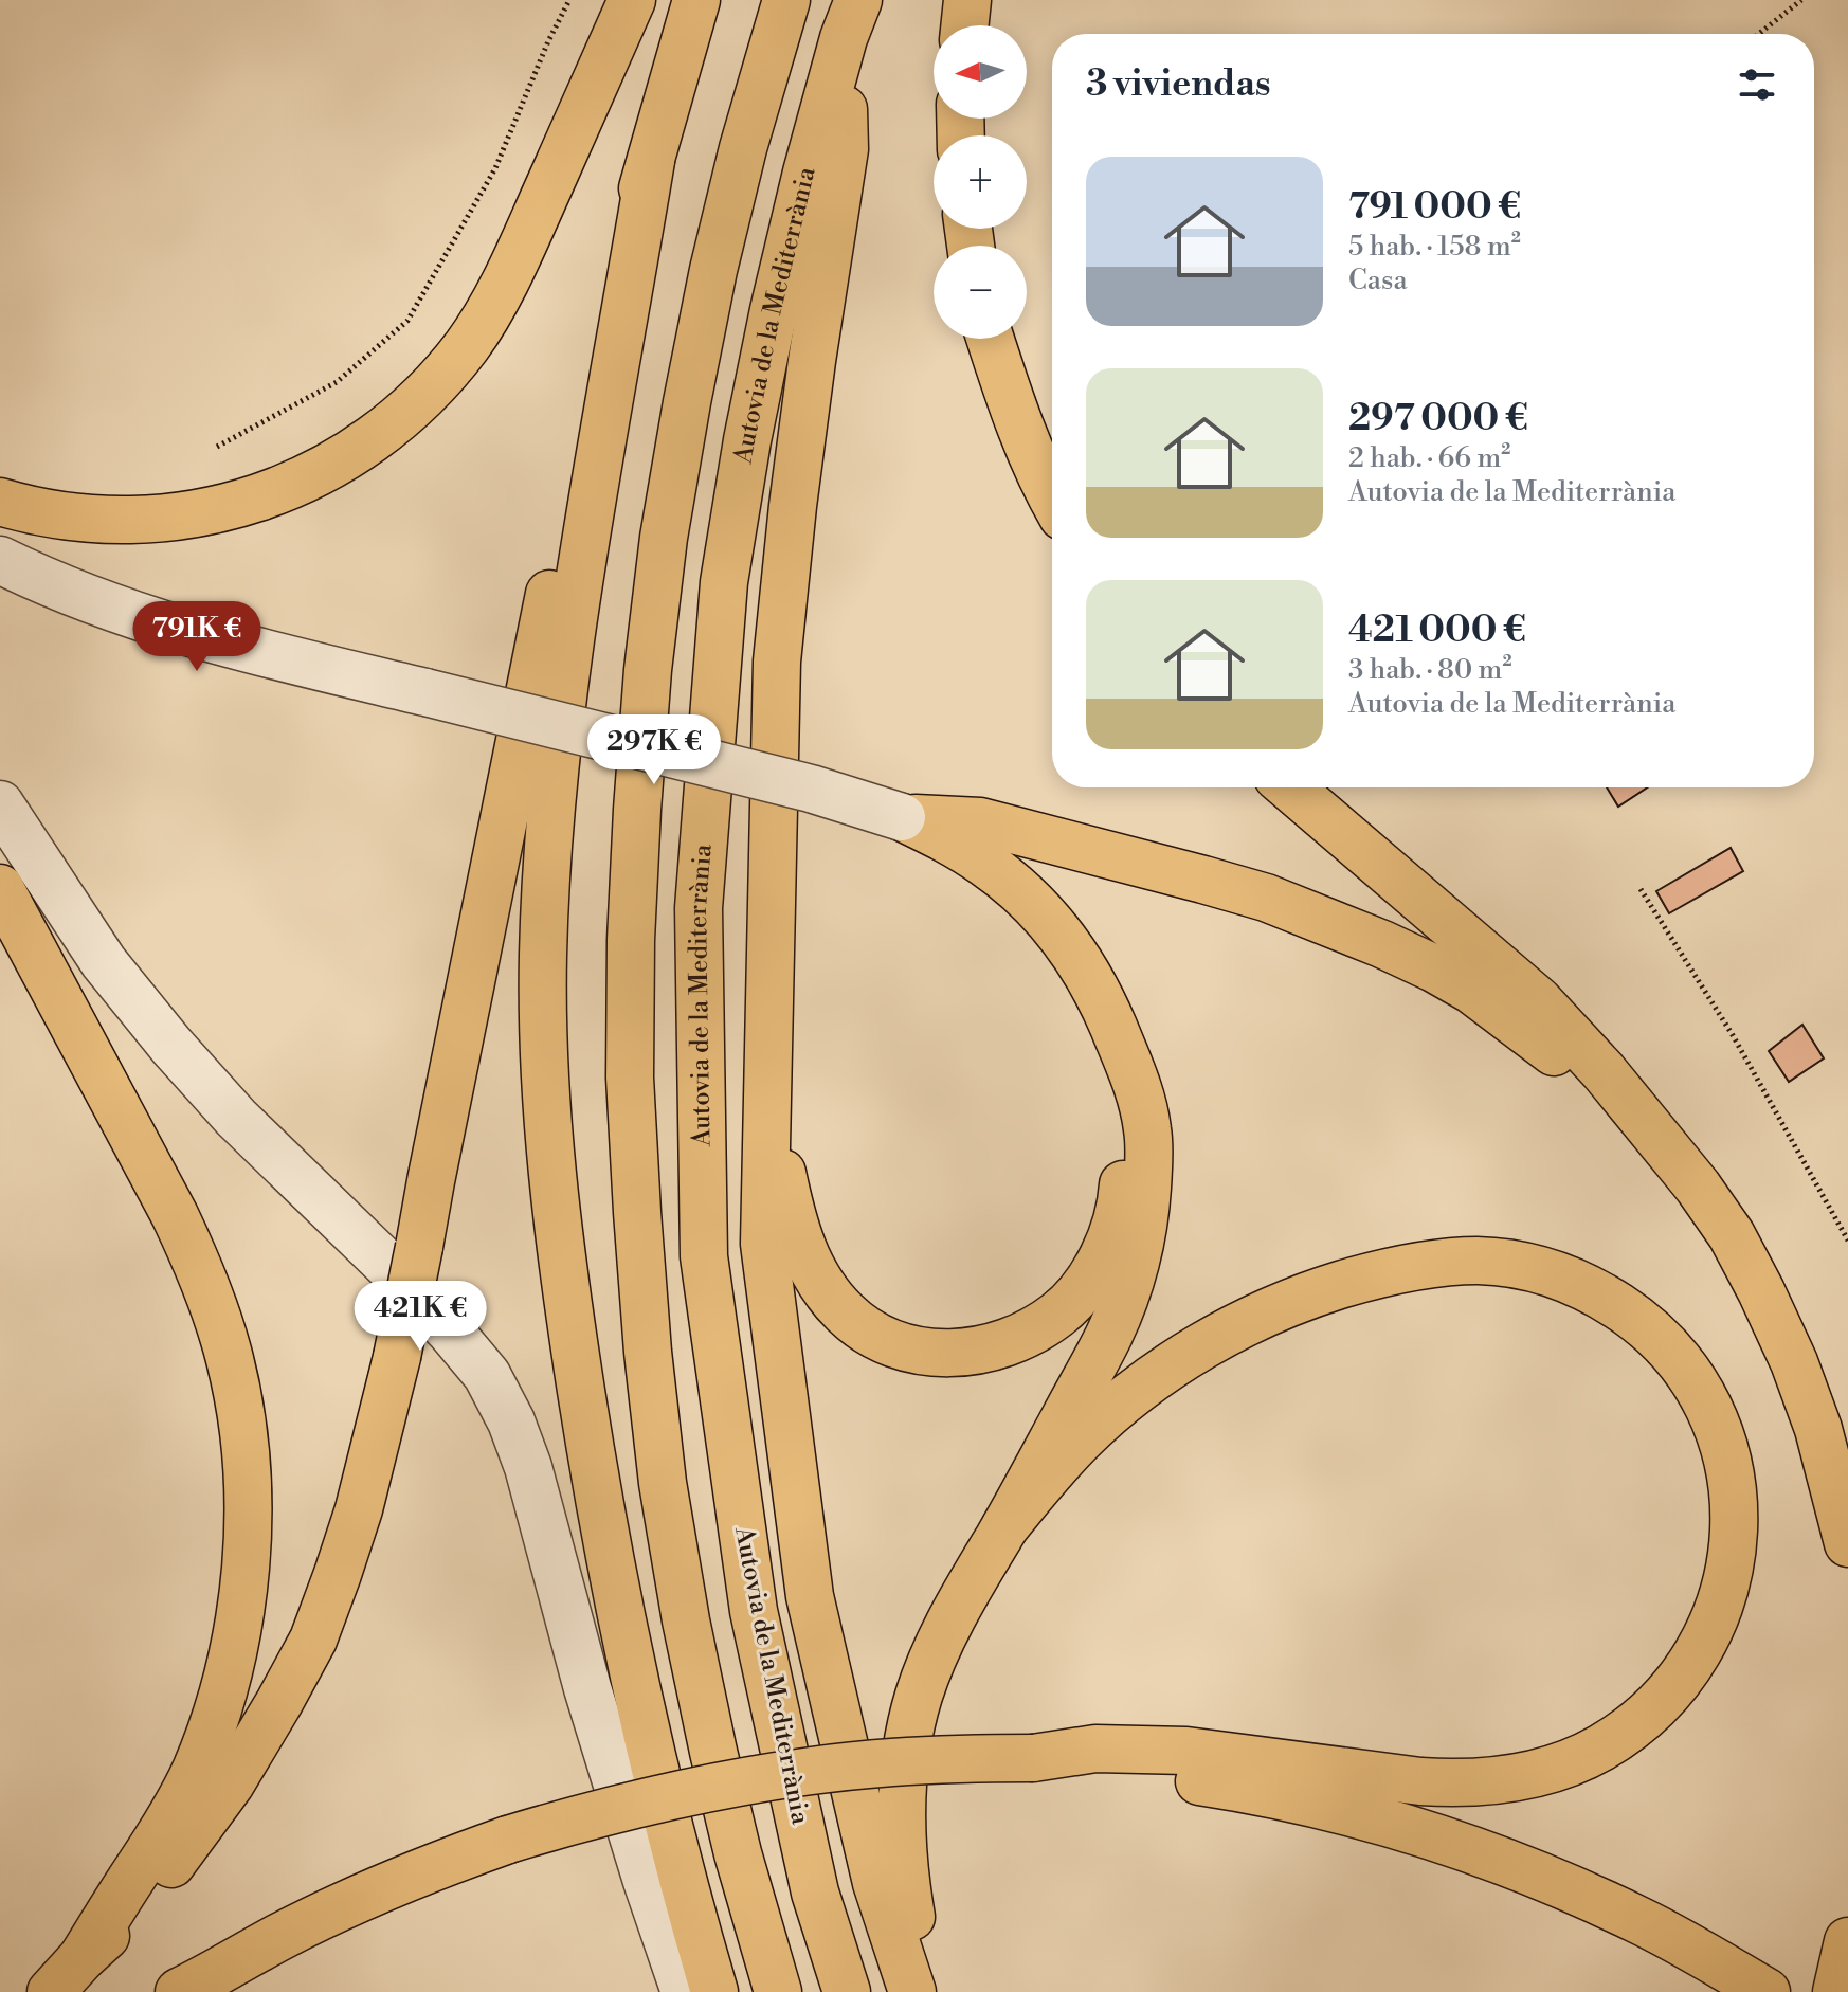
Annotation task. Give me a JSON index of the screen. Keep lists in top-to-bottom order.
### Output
{
  "streets": {
    "highway": ["Autovia de la Mediterrània"]
  },
  "north": "left",
  "page": {
    "map_buttons": ["+", "−"],
    "heading": "3 viviendas",
    "list": [
      {
        "name": "791 000 €",
        "note": "5 hab. · 158 m² · Casa"
      },
      {
        "name": "297 000 €",
        "note": "2 hab. · 66 m² · Autovia de la Mediterrània"
      },
      {
        "name": "421 000 €",
        "note": "3 hab. · 80 m² · Autovia de la Mediterrània"
      }
    ],
    "price": ["791K €", "297K €", "421K €"]
  }
}
